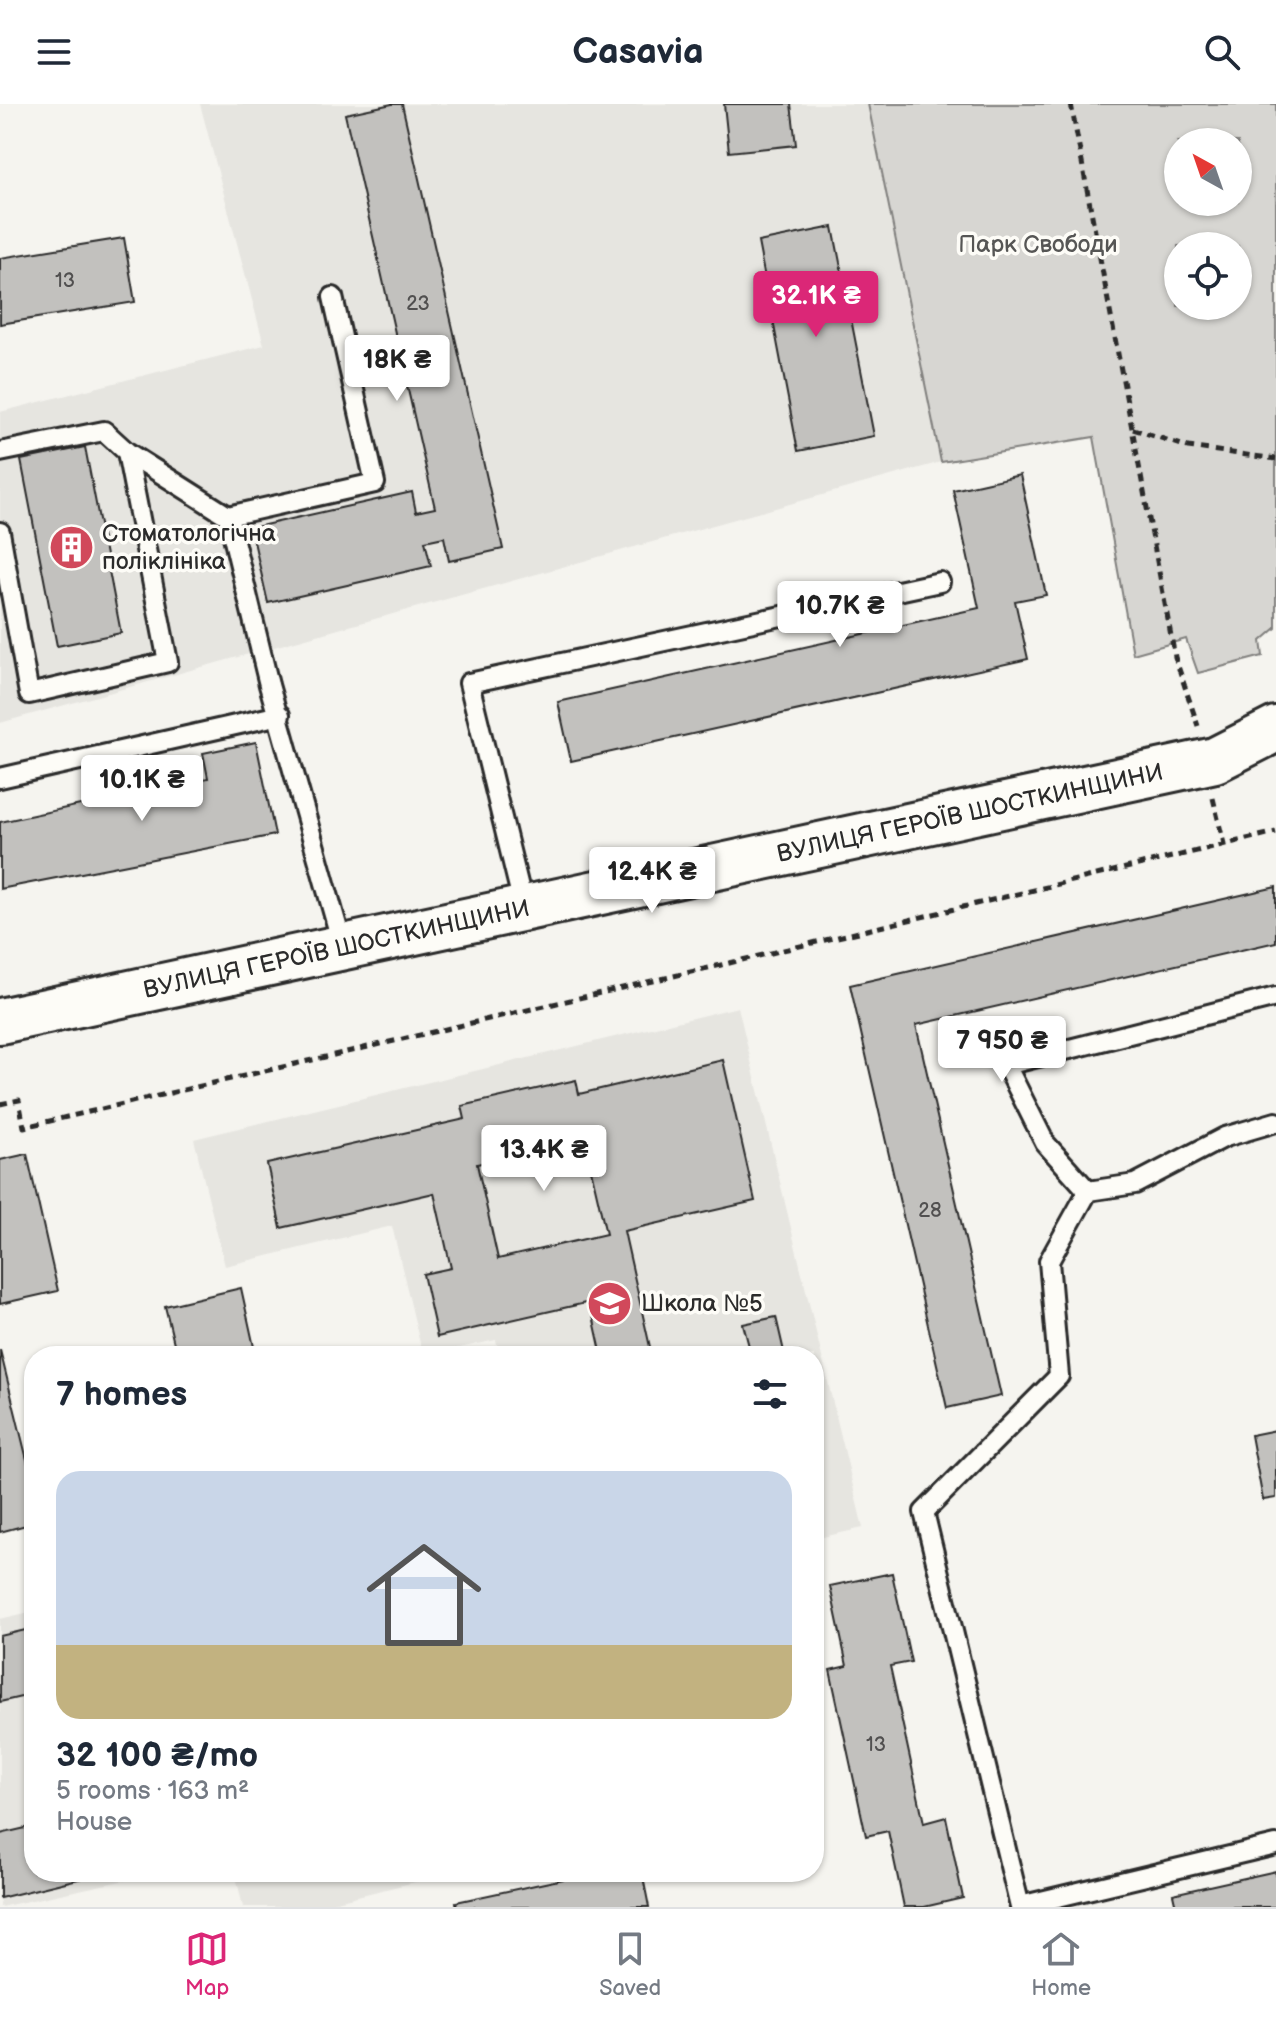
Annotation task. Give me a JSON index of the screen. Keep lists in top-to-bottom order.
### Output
{
  "streets": {
    "street": ["ВУЛИЦЯ ГЕРОЇВ ШОСТКИНЩИНИ"]
  },
  "parks": ["Парк Свободи"],
  "places": {
    "building": ["Стоматологічна поліклініка"],
    "school or university": ["Школа №5"]
  },
  "house_numbers": [
    "13",
    "23",
    "28",
    "13"
  ],
  "north": "top left",
  "page": {
    "header": "Casavia",
    "price": [
      "32.1K ₴",
      "18K ₴",
      "10.7K ₴",
      "10.1K ₴",
      "12.4K ₴",
      "7 950 ₴",
      "13.4K ₴"
    ],
    "heading": "7 homes",
    "list": [
      {
        "name": "32 100 ₴/mo",
        "note": "5 rooms · 163 m² · House"
      }
    ],
    "tabs": ["Map", "Saved", "Home"]
  }
}
